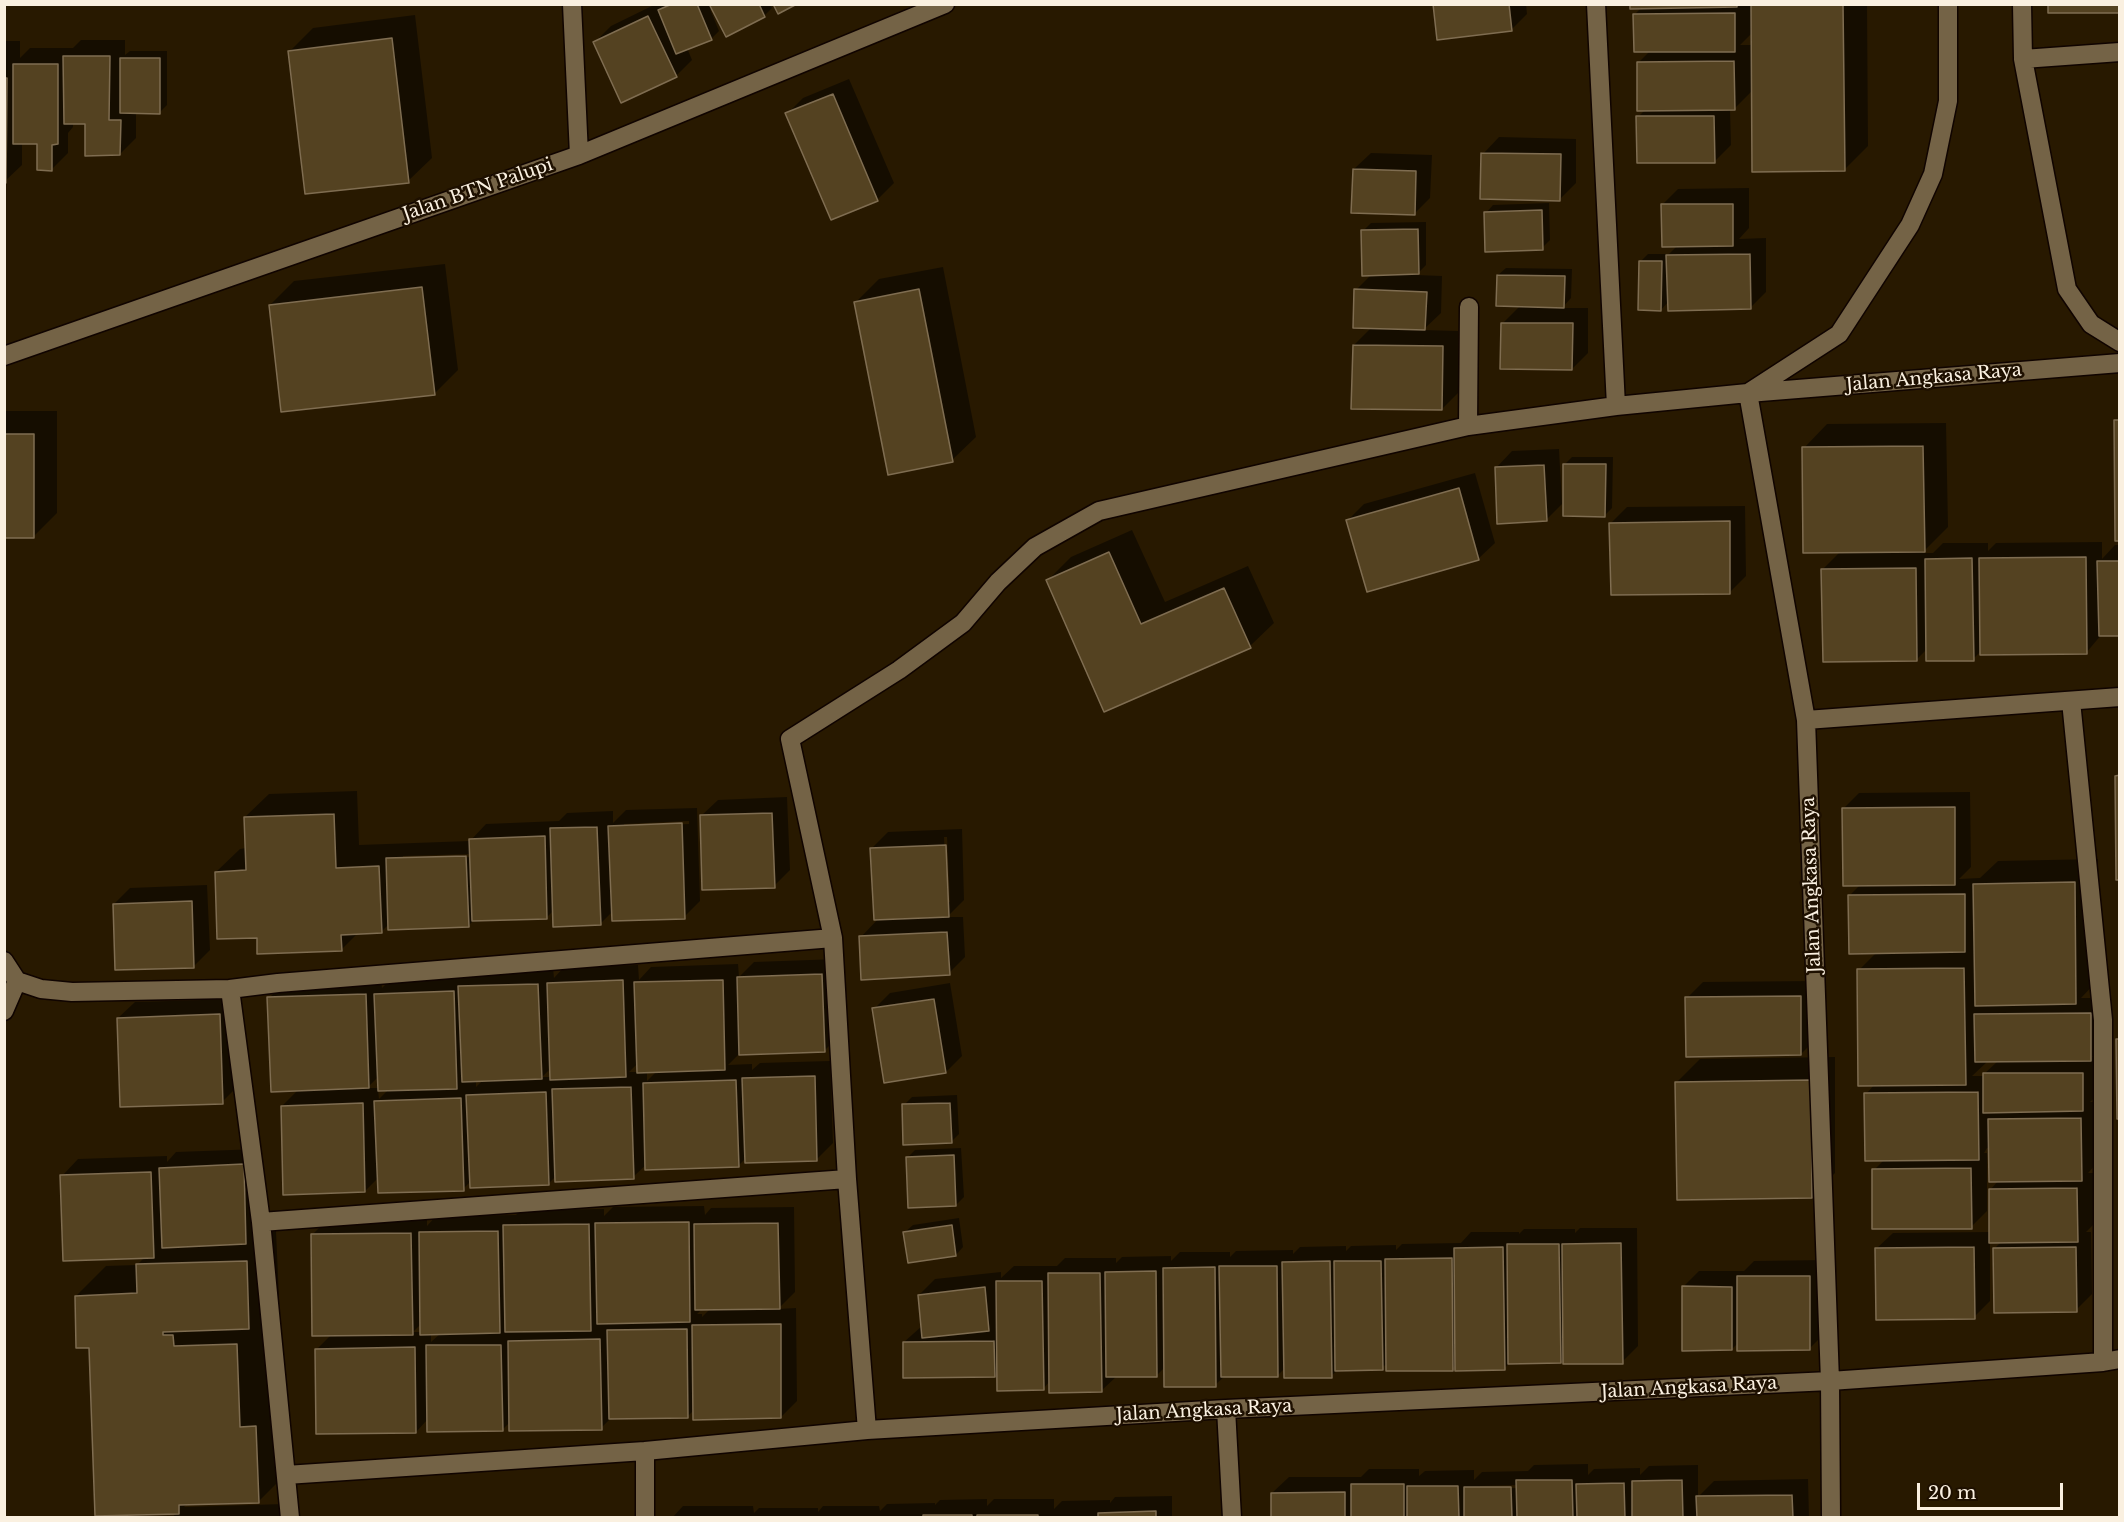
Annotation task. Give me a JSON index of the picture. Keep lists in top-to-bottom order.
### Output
{
  "streets": {
    "street": ["Jalan BTN Palupi", "Jalan Angkasa Raya"]
  },
  "scale_bar": "20 m"
}
